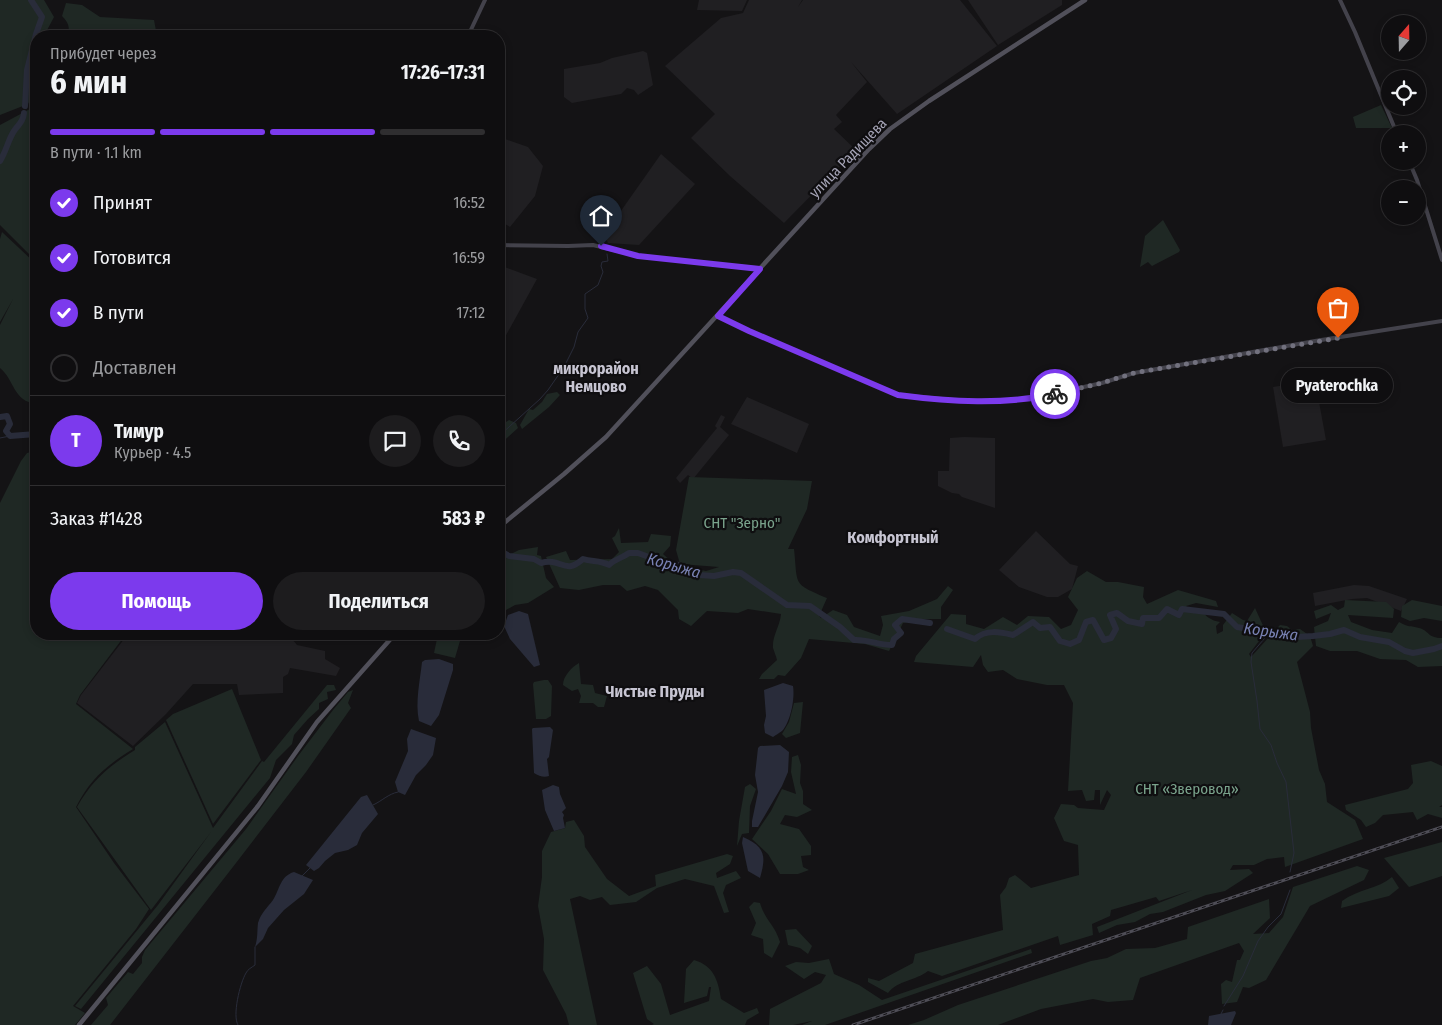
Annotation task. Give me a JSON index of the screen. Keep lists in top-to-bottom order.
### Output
{
  "streets": {
    "main road": ["улица Радищева"]
  },
  "districts": ["микрорайон Немцово", "Комфортный", "Чистые Пруды"],
  "water": ["Корыжа"],
  "parks": ["СНТ \"Зерно\"", "СНТ «Зверовод»"],
  "places": ["Pyaterochka"],
  "north": "top",
  "page": {
    "map_buttons": ["+", "−"],
    "heading": ["6 мин", "Прибудет через", "17:26–17:31"],
    "panel": [
      "Тимур",
      "Курьер · 4.5",
      "Заказ #1428",
      "583 ₽"
    ],
    "bar": "В пути · 1.1 km",
    "list": [
      ["Принят", "16:52"],
      ["Готовится", "16:59"],
      ["В пути", "17:12"],
      "Доставлен"
    ],
    "bubble": "Pyaterochka",
    "round": "Т",
    "buttons": ["Помощь", "Поделиться"]
  }
}
